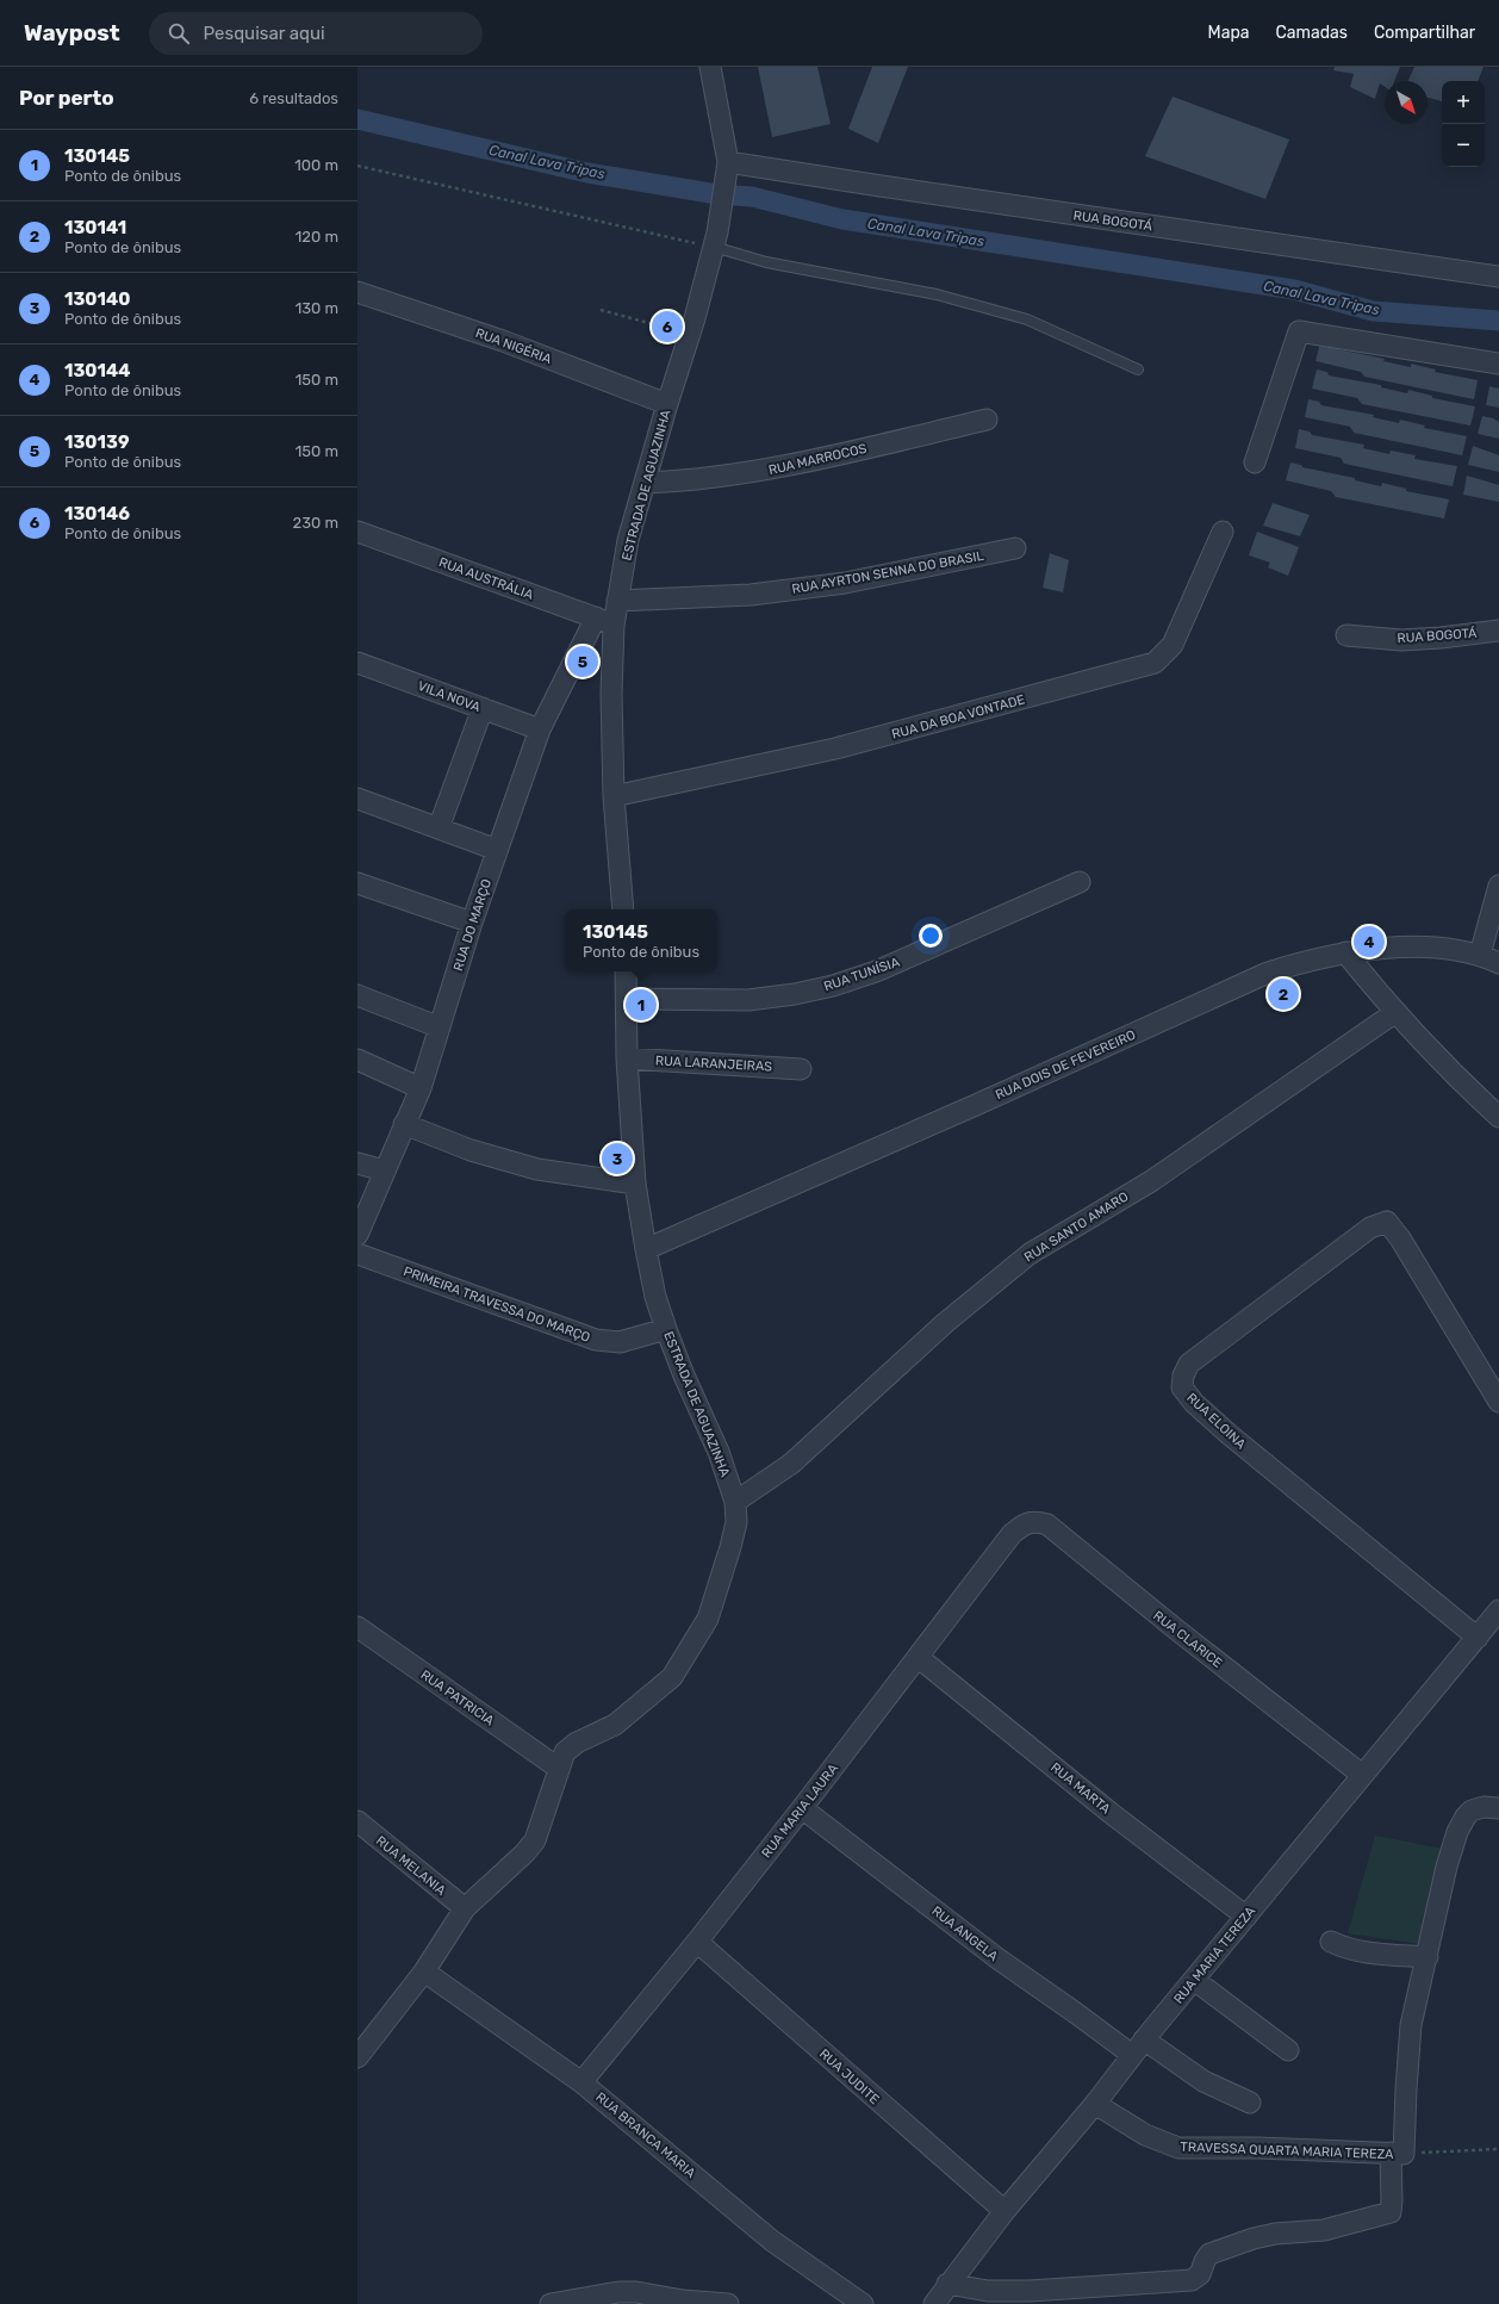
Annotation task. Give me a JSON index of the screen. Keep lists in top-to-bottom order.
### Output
{
  "streets": {
    "street": [
      "RUA BOGOTÁ",
      "RUA NIGÉRIA",
      "RUA MARROCOS",
      "ESTRADA DE AGUAZINHA",
      "RUA AYRTON SENNA DO BRASIL",
      "RUA AUSTRÁLIA",
      "VILA NOVA",
      "RUA DA BOA VONTADE",
      "RUA DO MARÇO",
      "RUA TUNÍSIA",
      "RUA LARANJEIRAS",
      "RUA DOIS DE FEVEREIRO",
      "RUA SANTO AMARO",
      "PRIMEIRA TRAVESSA DO MARÇO",
      "RUA ELOINA",
      "RUA CLARICE",
      "RUA PATRICIA",
      "RUA MARTA",
      "RUA MARIA LAURA",
      "RUA MELANIA",
      "RUA ANGELA",
      "RUA MARIA TEREZA",
      "RUA JUDITE",
      "RUA BRANCA MARIA",
      "TRAVESSA QUARTA MARIA TEREZA"
    ]
  },
  "crossings": [
    ["RUA BOGOTÁ", "ESTRADA DE AGUAZINHA"],
    ["RUA NIGÉRIA", "ESTRADA DE AGUAZINHA"],
    ["RUA MARROCOS", "ESTRADA DE AGUAZINHA"],
    ["ESTRADA DE AGUAZINHA", "RUA AYRTON SENNA DO BRASIL"],
    ["ESTRADA DE AGUAZINHA", "RUA AUSTRÁLIA"],
    ["ESTRADA DE AGUAZINHA", "RUA DA BOA VONTADE"],
    ["ESTRADA DE AGUAZINHA", "RUA DO MARÇO"],
    ["ESTRADA DE AGUAZINHA", "RUA TUNÍSIA"],
    ["ESTRADA DE AGUAZINHA", "RUA LARANJEIRAS"],
    ["ESTRADA DE AGUAZINHA", "RUA DOIS DE FEVEREIRO"],
    ["ESTRADA DE AGUAZINHA", "RUA SANTO AMARO"],
    ["ESTRADA DE AGUAZINHA", "PRIMEIRA TRAVESSA DO MARÇO"],
    ["ESTRADA DE AGUAZINHA", "RUA PATRICIA"],
    ["ESTRADA DE AGUAZINHA", "RUA MELANIA"],
    ["ESTRADA DE AGUAZINHA", "RUA BRANCA MARIA"],
    ["RUA AUSTRÁLIA", "RUA DO MARÇO"],
    ["VILA NOVA", "RUA DO MARÇO"],
    ["RUA ELOINA", "RUA MARIA TEREZA"],
    ["RUA CLARICE", "RUA MARIA LAURA"],
    ["RUA CLARICE", "RUA MARIA TEREZA"],
    ["RUA MARTA", "RUA MARIA LAURA"],
    ["RUA MARTA", "RUA MARIA TEREZA"],
    ["RUA MARIA LAURA", "RUA ANGELA"],
    ["RUA MARIA LAURA", "RUA JUDITE"],
    ["RUA MARIA LAURA", "RUA BRANCA MARIA"],
    ["RUA ANGELA", "RUA MARIA TEREZA"],
    ["RUA MARIA TEREZA", "RUA JUDITE"],
    ["RUA MARIA TEREZA", "TRAVESSA QUARTA MARIA TEREZA"]
  ],
  "water": ["Canal Lava Tripas"],
  "north": "bottom right",
  "page": {
    "header": "Waypost",
    "search": "Pesquisar aqui",
    "nav": ["Mapa", "Camadas", "Compartilhar"],
    "heading": ["Por perto", "6 resultados"],
    "map_buttons": ["+", "−"],
    "list": [
      {
        "mark": "1",
        "name": "130145",
        "note": "Ponto de ônibus",
        "value": "100 m"
      },
      {
        "mark": "2",
        "name": "130141",
        "note": "Ponto de ônibus",
        "value": "120 m"
      },
      {
        "mark": "3",
        "name": "130140",
        "note": "Ponto de ônibus",
        "value": "130 m"
      },
      {
        "mark": "4",
        "name": "130144",
        "note": "Ponto de ônibus",
        "value": "150 m"
      },
      {
        "mark": "5",
        "name": "130139",
        "note": "Ponto de ônibus",
        "value": "150 m"
      },
      {
        "mark": "6",
        "name": "130146",
        "note": "Ponto de ônibus",
        "value": "230 m"
      }
    ],
    "pins": [
      "6",
      "5",
      "4",
      "2",
      "1",
      "3"
    ],
    "popup": ["130145", "Ponto de ônibus"]
  }
}
